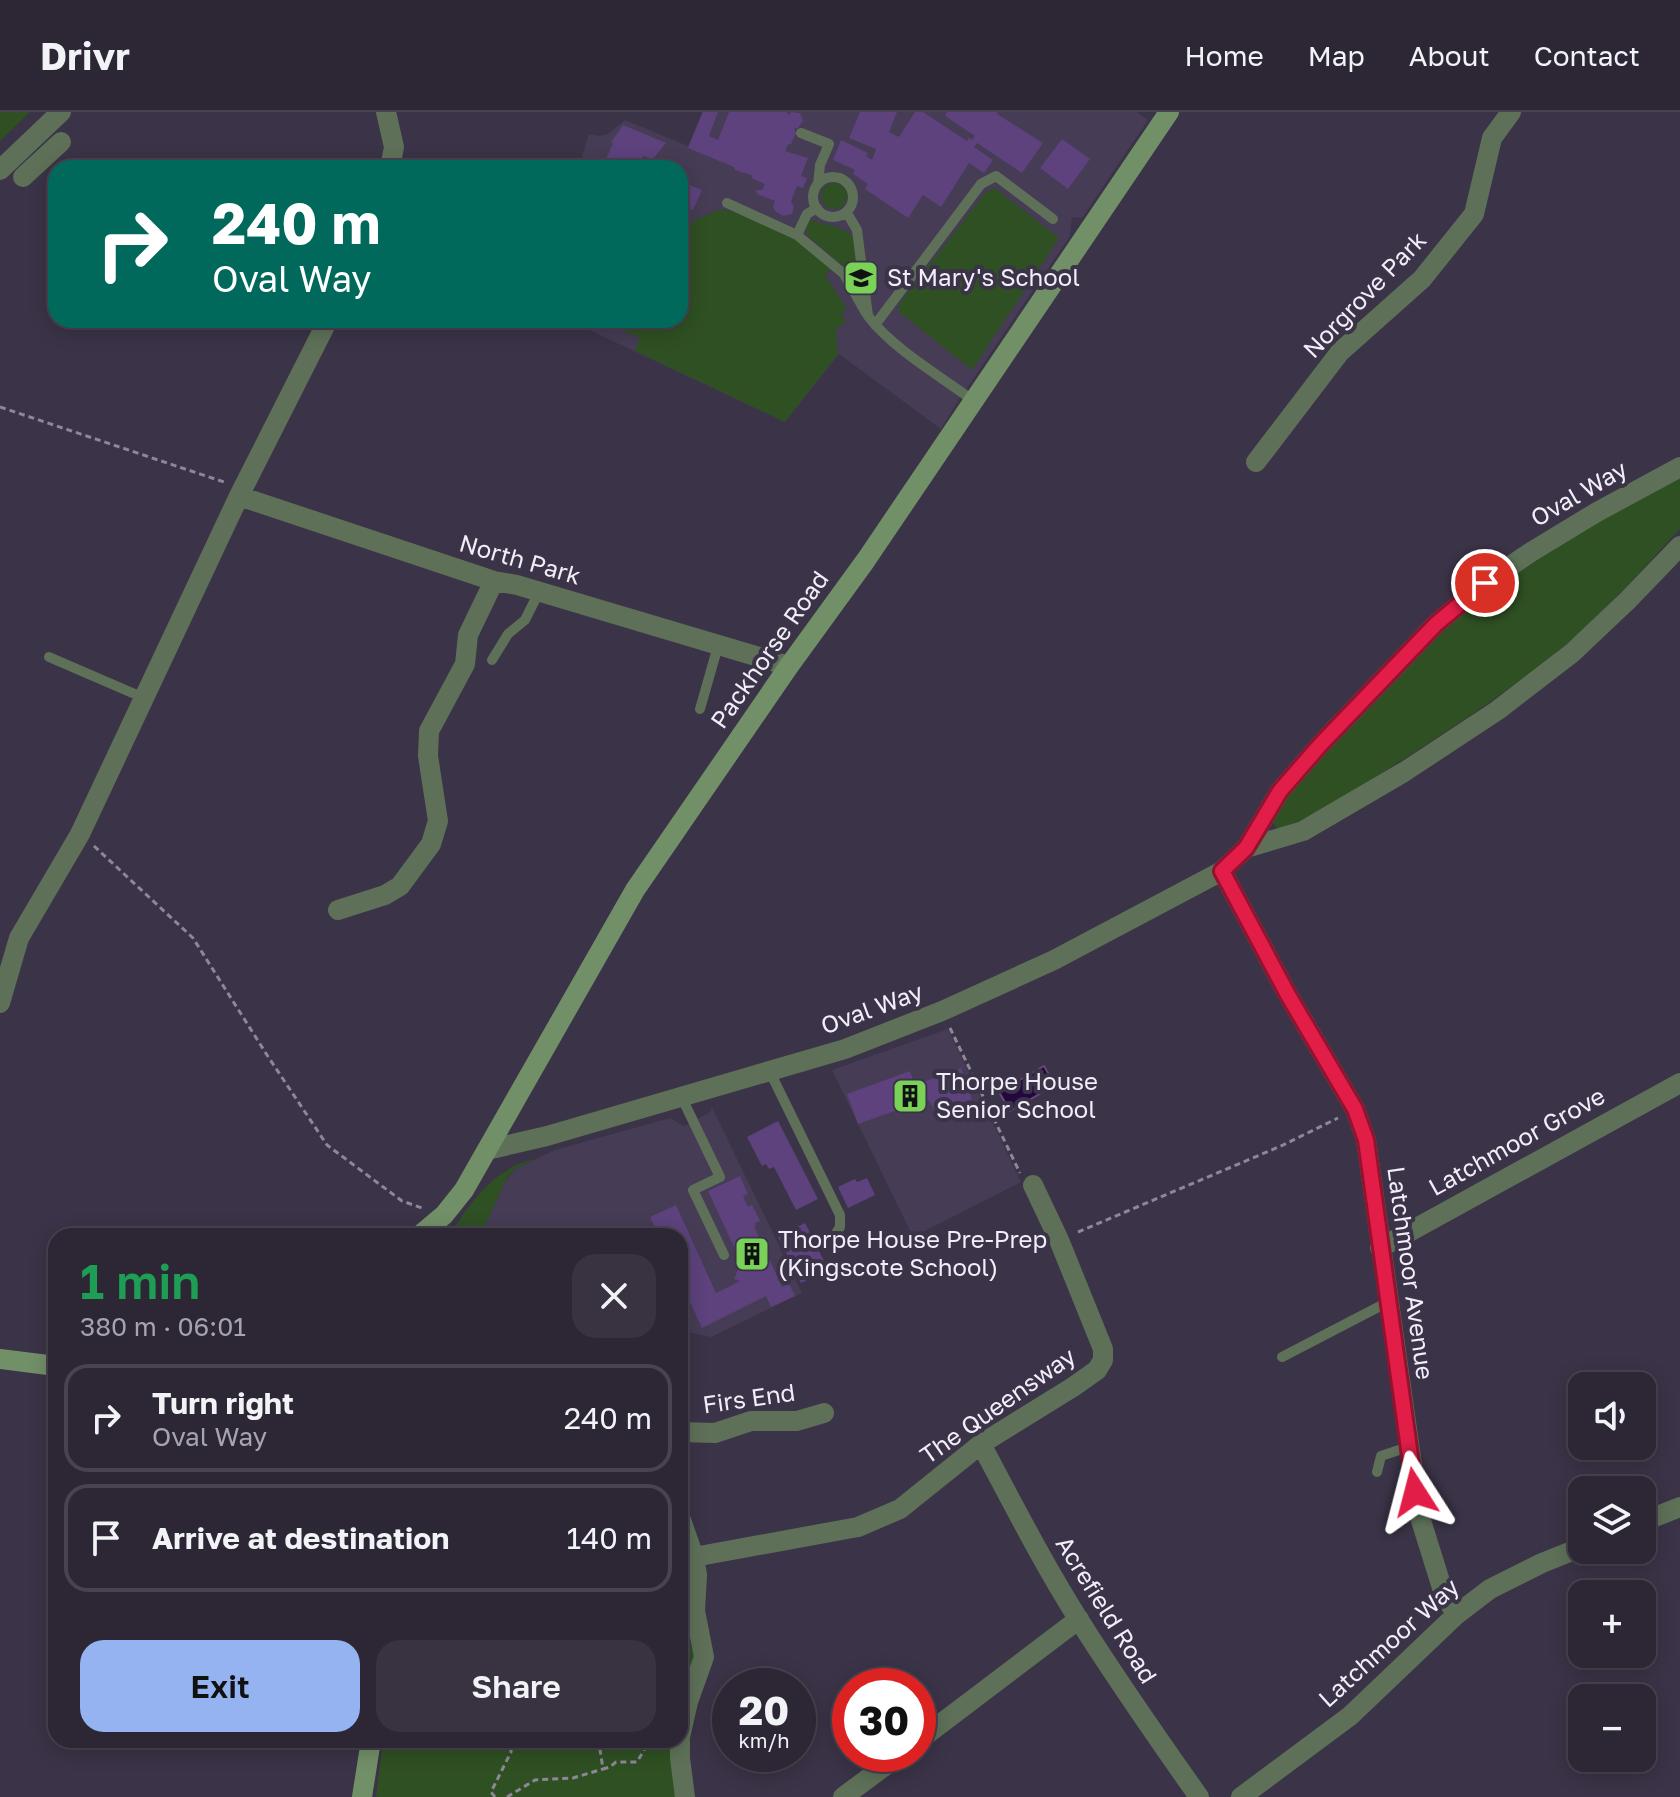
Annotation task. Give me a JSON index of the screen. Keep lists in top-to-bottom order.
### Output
{
  "streets": {
    "main road": ["Packhorse Road"],
    "street": [
      "Norgrove Park",
      "Oval Way",
      "North Park",
      "Latchmoor Grove",
      "Latchmoor Avenue",
      "Firs End",
      "The Queensway",
      "Acrefield Road",
      "Latchmoor Way"
    ]
  },
  "crossings": [
    ["Oval Way", "Packhorse Road"],
    ["Oval Way", "Latchmoor Avenue"],
    ["North Park", "Packhorse Road"],
    ["Latchmoor Grove", "Latchmoor Avenue"],
    ["Latchmoor Avenue", "Latchmoor Way"],
    ["The Queensway", "Acrefield Road"]
  ],
  "places": {
    "school or university": ["St Mary's School"],
    "building": ["Thorpe House Senior School", "Thorpe House Pre-Prep (Kingscote School)"]
  },
  "page": {
    "header": "Drivr",
    "nav": [
      "Home",
      "Map",
      "About",
      "Contact"
    ],
    "turn": ["240 m", "Oval Way"],
    "heading": ["1 min", "380 m · 06:01"],
    "list": [
      {
        "name": "Turn right",
        "note": "Oval Way",
        "value": "240 m"
      },
      {
        "name": "Arrive at destination",
        "value": "140 m"
      }
    ],
    "map_buttons": ["+", "−"],
    "buttons": ["Exit", "Share"],
    "speed": "20 km/h",
    "limit": "30"
  }
}
